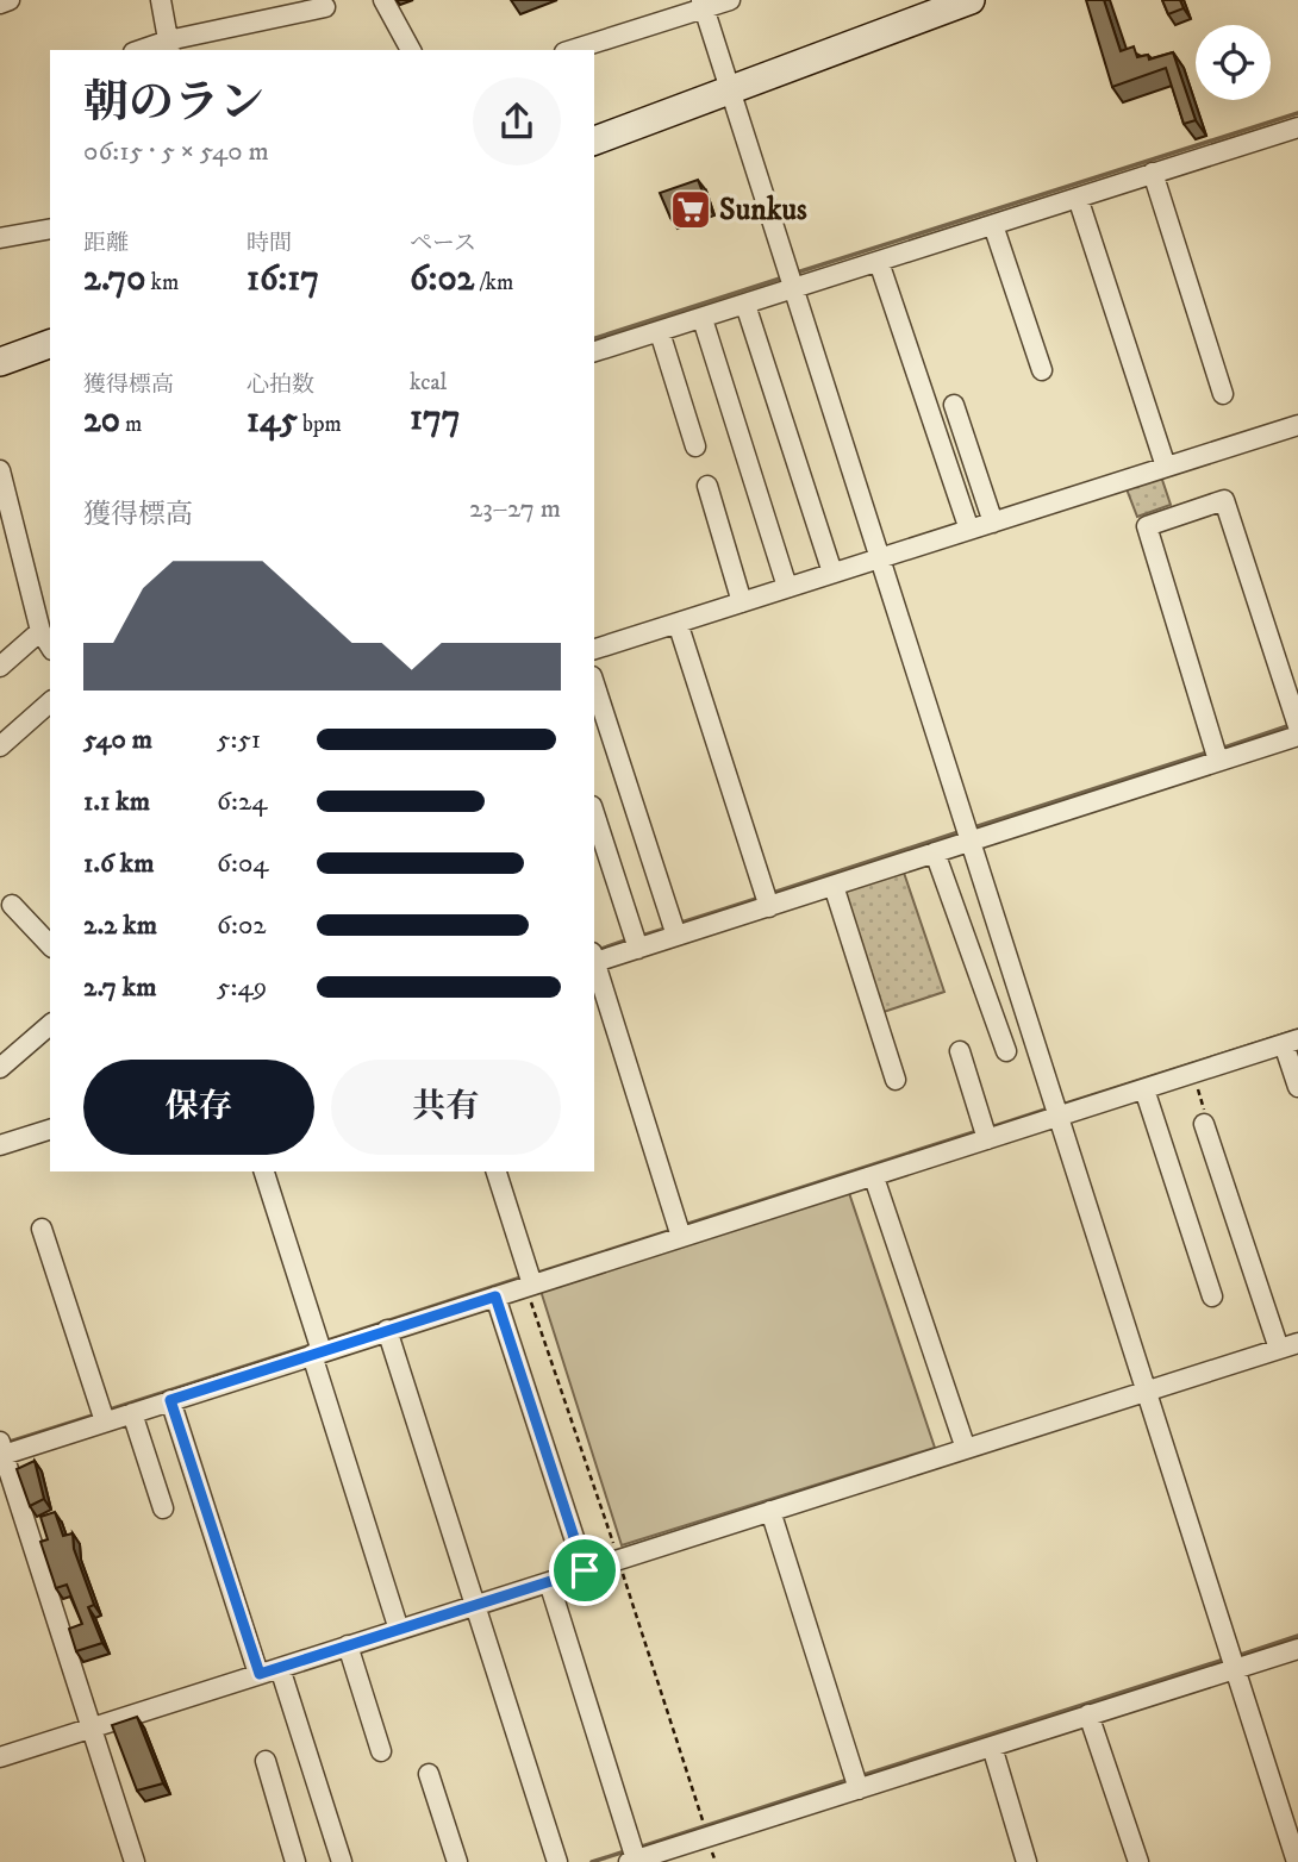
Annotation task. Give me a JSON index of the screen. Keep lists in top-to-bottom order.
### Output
{
  "places": {
    "supermarket": ["Sunkus"]
  },
  "page": {
    "heading": ["朝のラン", "06:15 · 5 × 540 m"],
    "stats": [
      ["距離", "2.70 km"],
      ["時間", "16:17"],
      ["ペース", "6:02 /km"],
      ["獲得標高", "20 m"],
      ["心拍数", "145 bpm"],
      ["kcal", "177"]
    ],
    "chart": ["獲得標高", "23–27 m"],
    "list": [
      {
        "name": "540 m",
        "note": "5:51"
      },
      {
        "name": "1.1 km",
        "note": "6:24"
      },
      {
        "name": "1.6 km",
        "note": "6:04"
      },
      {
        "name": "2.2 km",
        "note": "6:02"
      },
      {
        "name": "2.7 km",
        "note": "5:49"
      }
    ],
    "buttons": ["保存", "共有"]
  }
}
